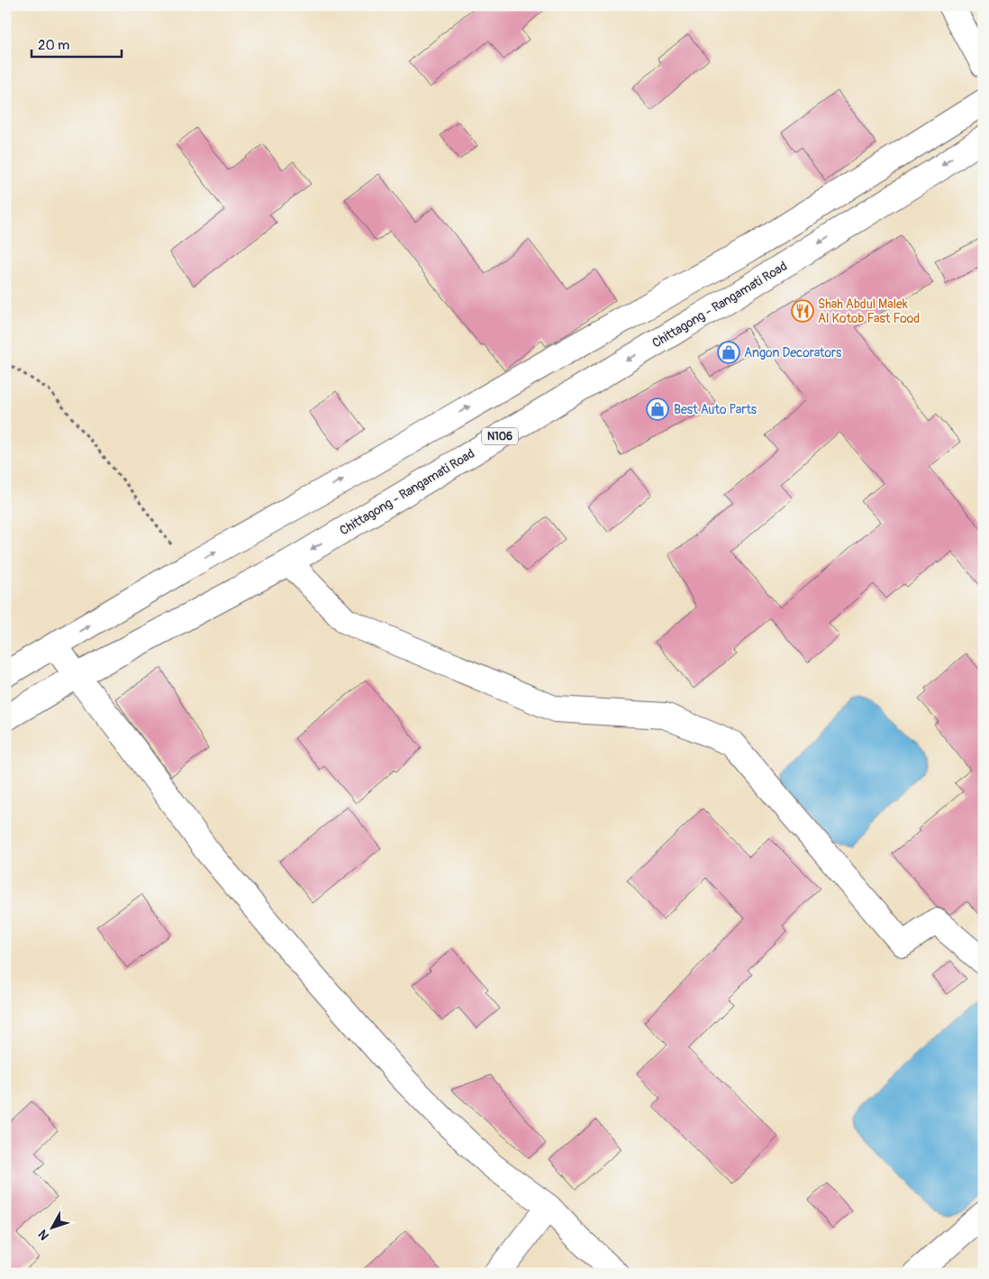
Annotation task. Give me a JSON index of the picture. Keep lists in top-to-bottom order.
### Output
{
  "streets": {
    "main road": ["Chittagong - Rangamati Road", "N106"]
  },
  "places": {
    "restaurant": ["Shah Abdul Malek Al Kotob Fast Food"],
    "shop": ["Angon Decorators", "Best Auto Parts"]
  },
  "scale_bar": "20 m",
  "north": "bottom left"
}
